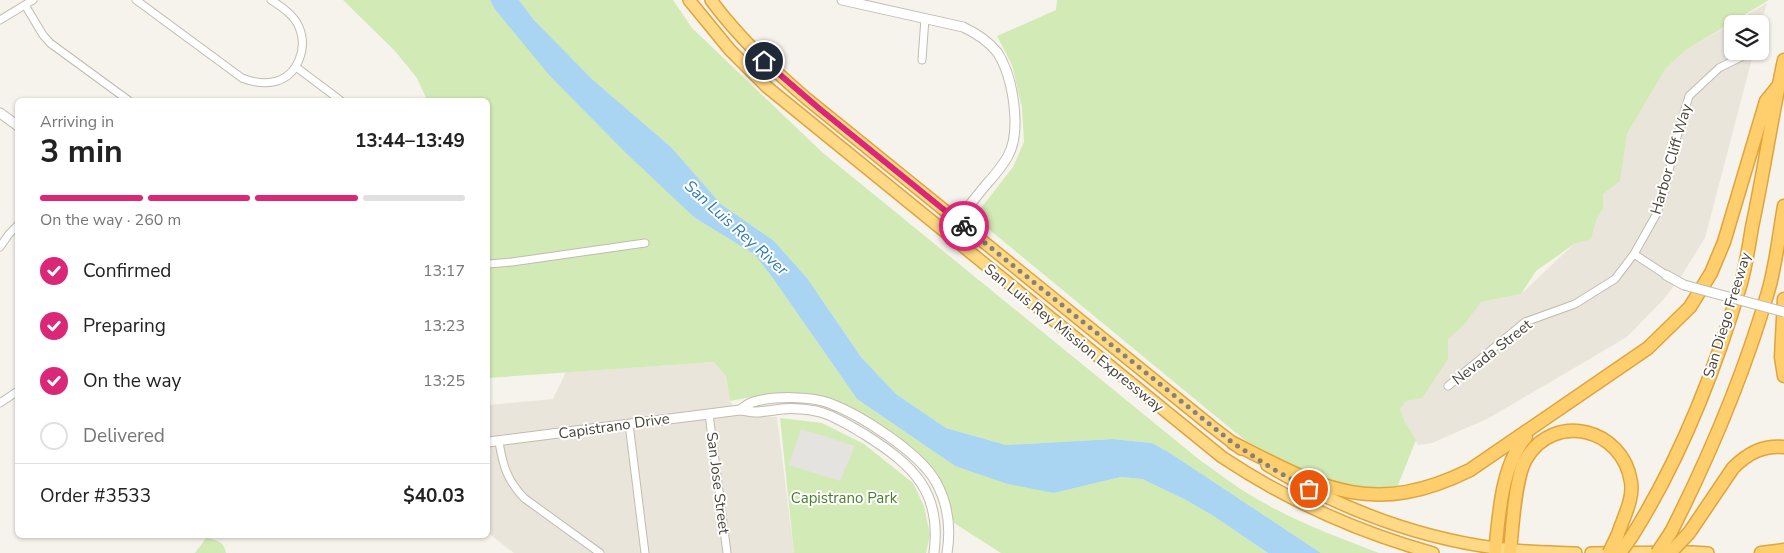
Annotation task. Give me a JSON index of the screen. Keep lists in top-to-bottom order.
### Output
{
  "streets": {
    "highway": ["San Diego Freeway", "San Luis Rey Mission Expressway"],
    "street": [
      "Harbor Cliff Way",
      "Nevada Street",
      "Capistrano Drive",
      "San Jose Street"
    ]
  },
  "crossings": [
    ["Harbor Cliff Way", "Nevada Street"],
    ["Capistrano Drive", "San Jose Street"]
  ],
  "water": ["San Luis Rey River"],
  "parks": ["Capistrano Park"],
  "page": {
    "heading": ["3 min", "Arriving in", "13:44–13:49"],
    "panel": ["Order #3533", "$40.03"],
    "bar": "On the way · 260 m",
    "list": [
      ["Confirmed", "13:17"],
      ["Preparing", "13:23"],
      ["On the way", "13:25"],
      "Delivered"
    ]
  }
}
